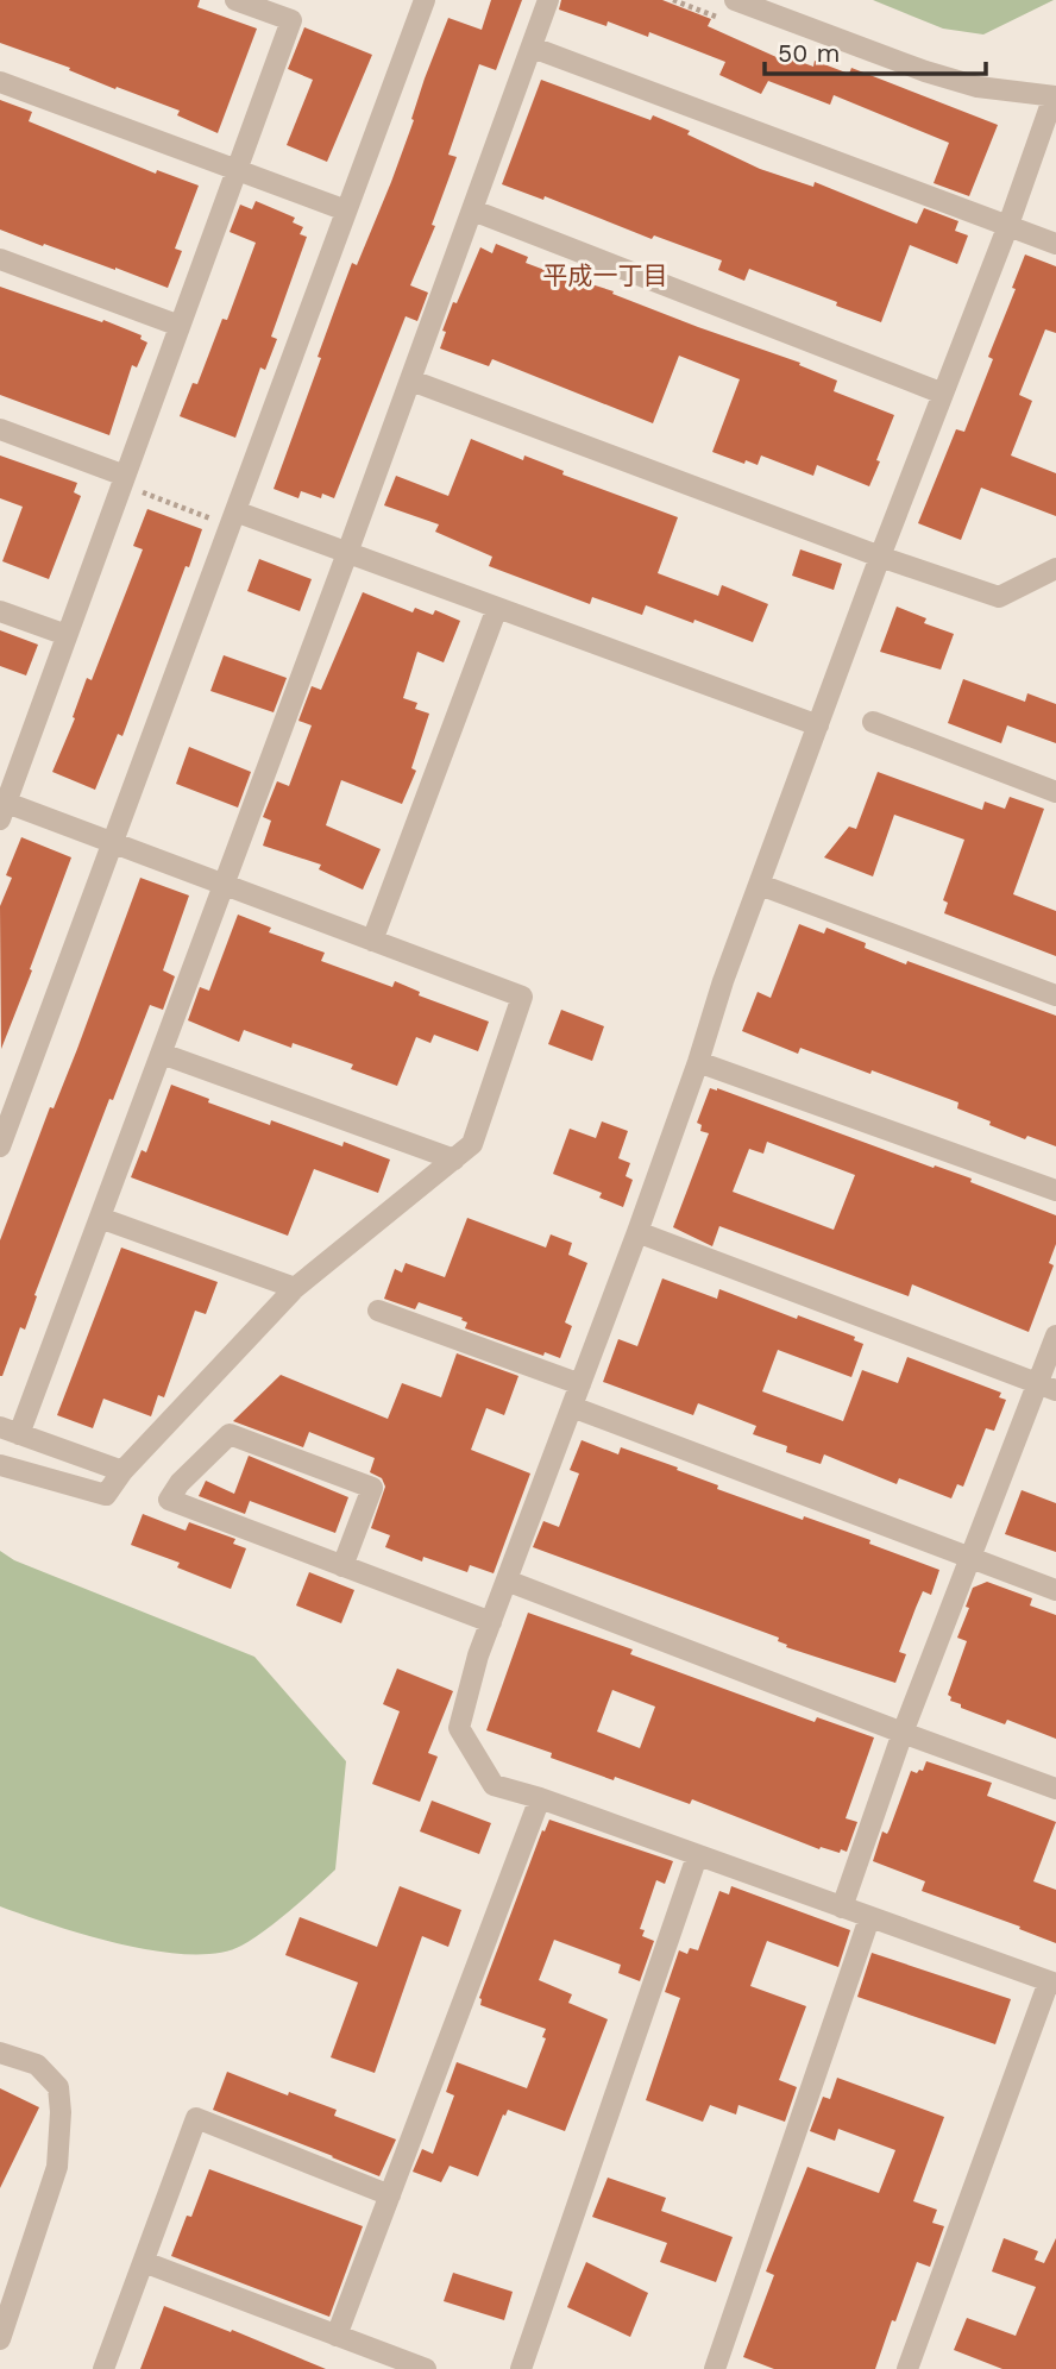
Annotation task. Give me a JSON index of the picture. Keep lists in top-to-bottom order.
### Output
{
  "districts": ["平成一丁目"],
  "scale_bar": "50 m"
}
